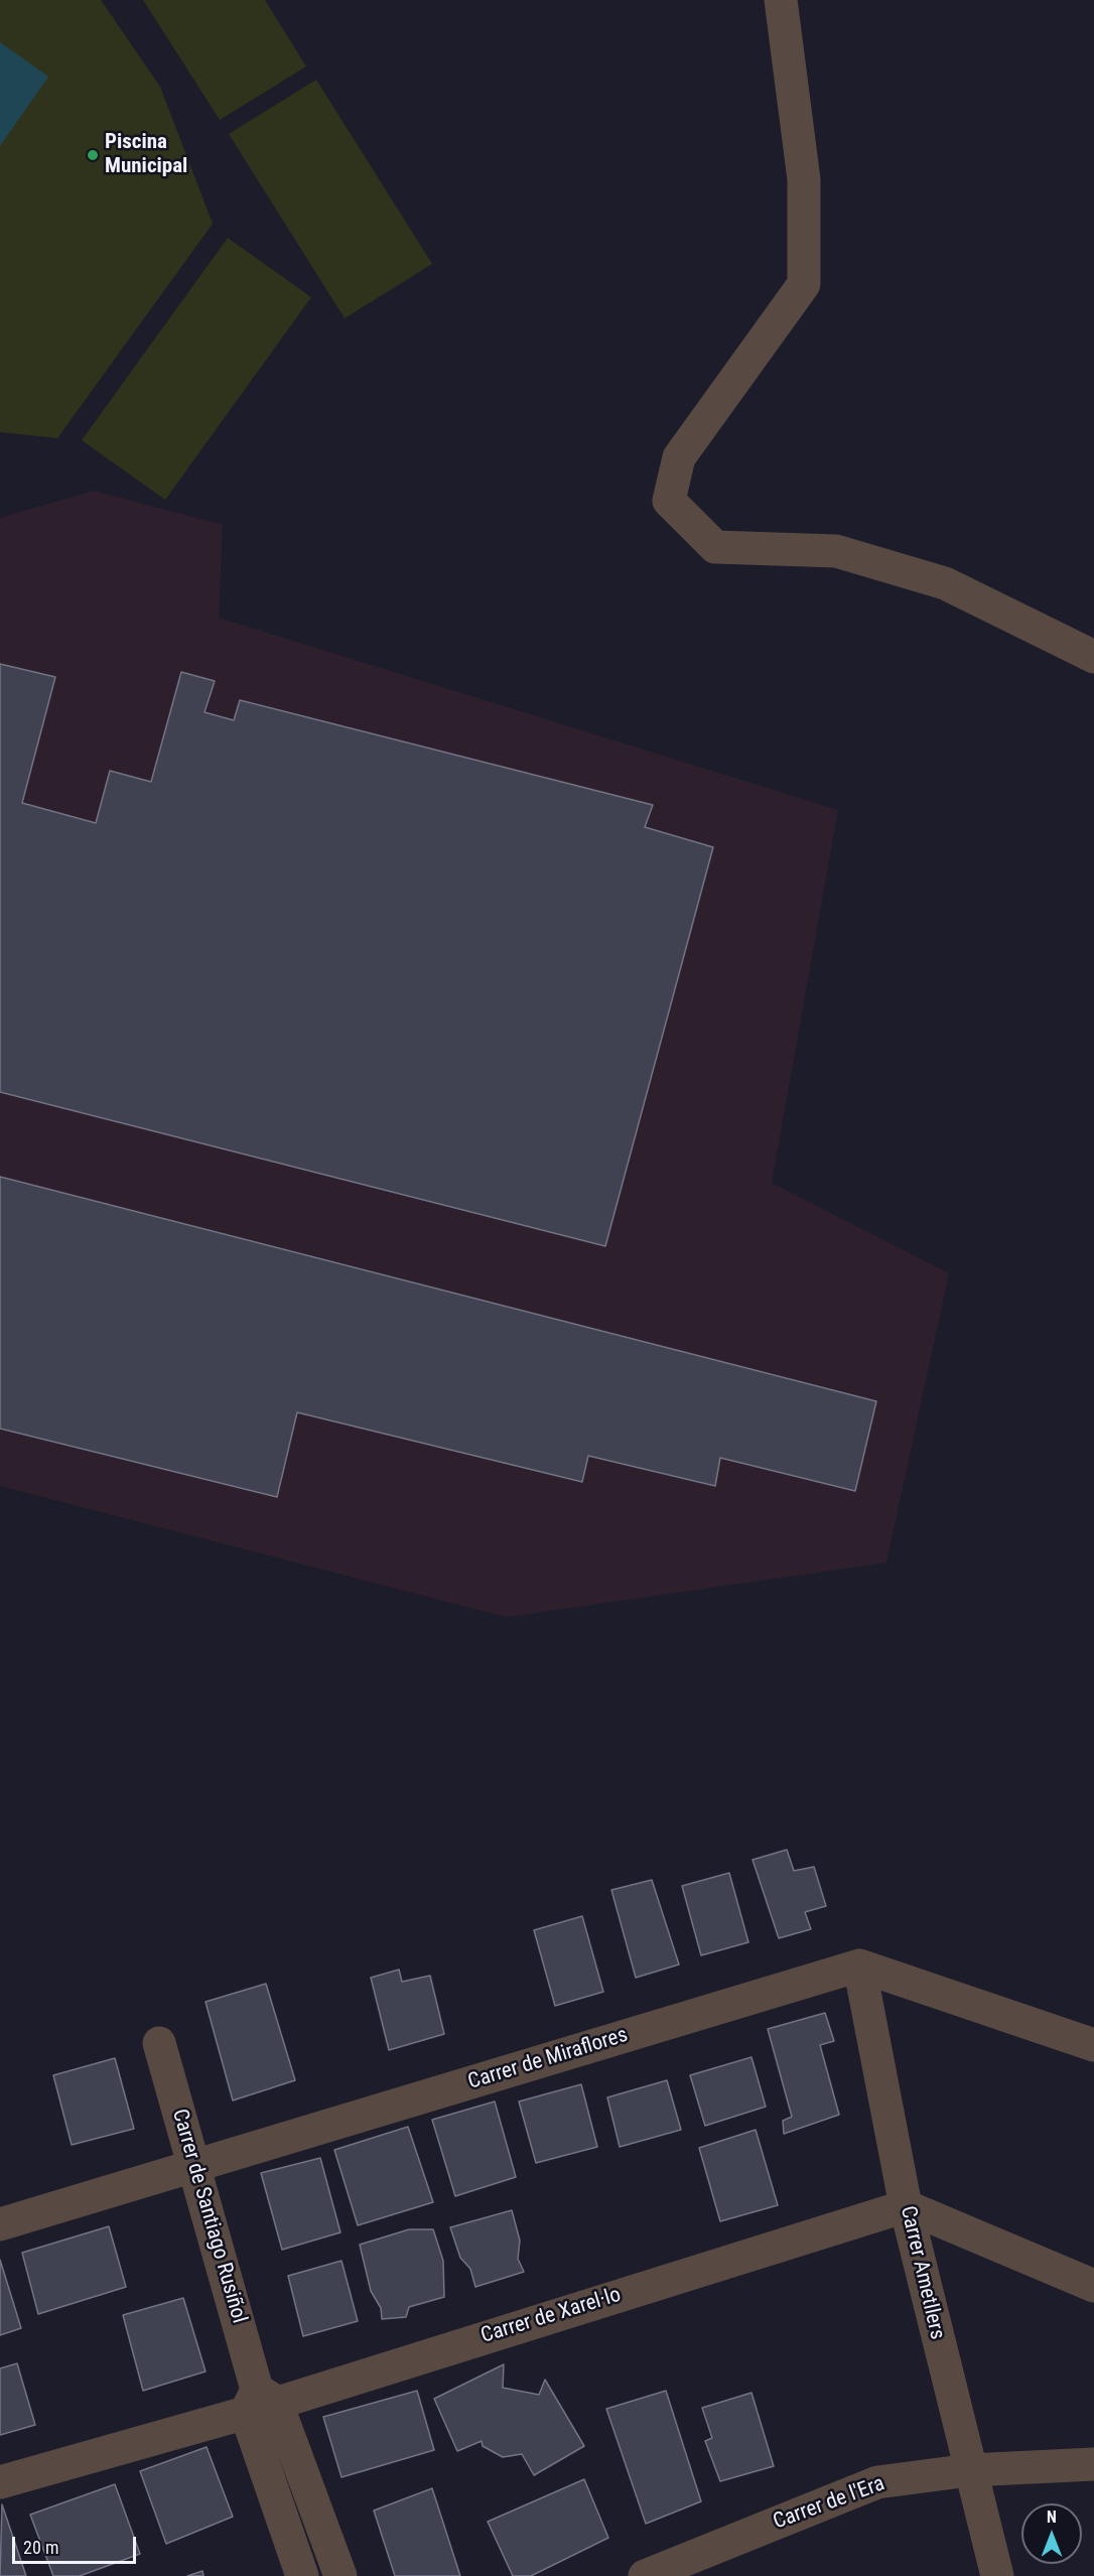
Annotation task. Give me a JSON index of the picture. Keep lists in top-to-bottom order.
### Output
{
  "streets": {
    "street": [
      "Carrer de Miraflores",
      "Carrer de Santiago Rusiñol",
      "Carrer Ametllers",
      "Carrer de Xarel·lo",
      "Carrer de l'Era"
    ]
  },
  "crossings": [
    ["Carrer de Miraflores", "Carrer de Santiago Rusiñol"],
    ["Carrer de Miraflores", "Carrer Ametllers"],
    ["Carrer de Santiago Rusiñol", "Carrer de Xarel·lo"],
    ["Carrer Ametllers", "Carrer de Xarel·lo"],
    ["Carrer Ametllers", "Carrer de l'Era"]
  ],
  "places": ["Piscina Municipal"],
  "scale_bar": "20 m",
  "north": "top"
}
